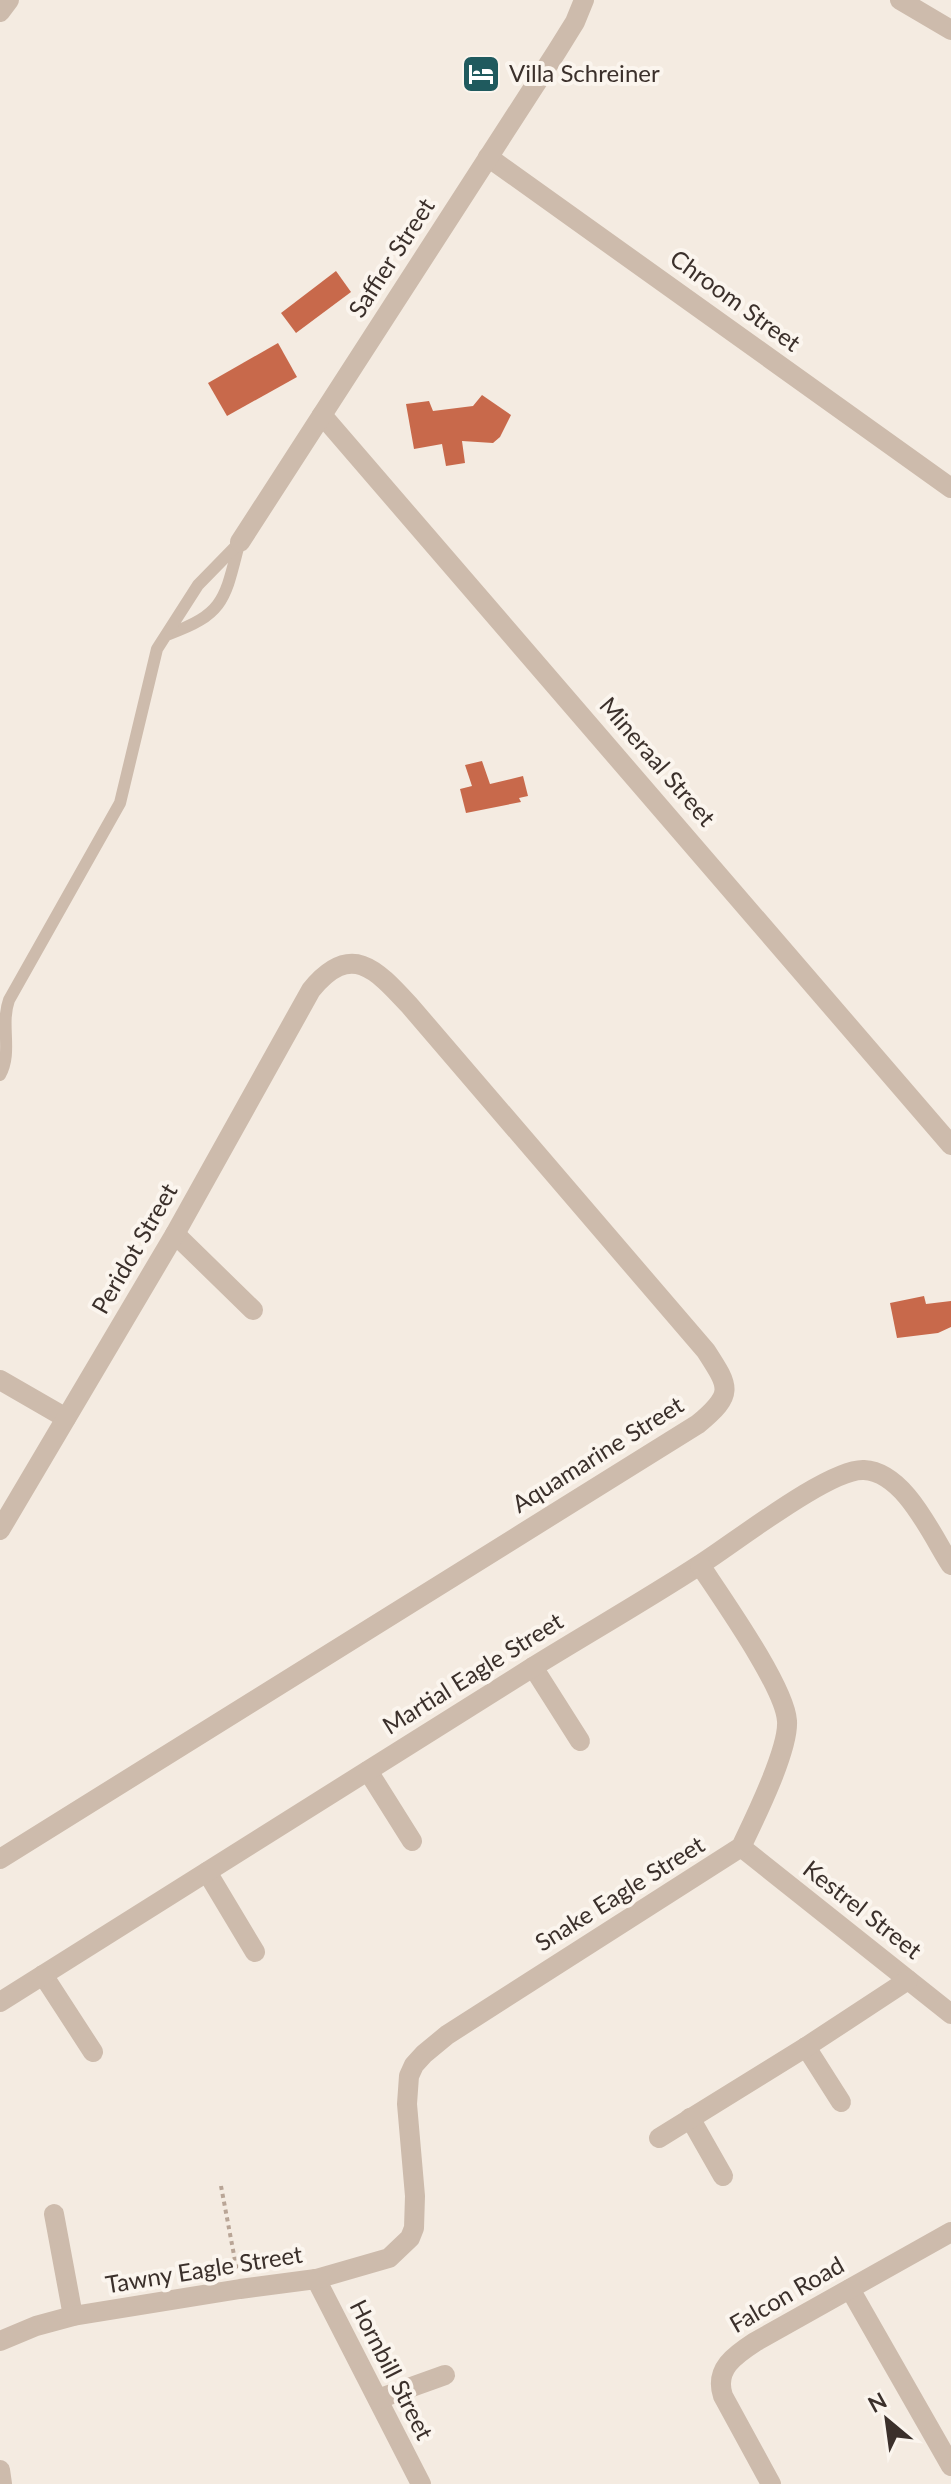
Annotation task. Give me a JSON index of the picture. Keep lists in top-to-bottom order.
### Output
{
  "streets": {
    "street": [
      "Saffier Street",
      "Chroom Street",
      "Mineraal Street",
      "Peridot Street",
      "Aquamarine Street",
      "Martial Eagle Street",
      "Snake Eagle Street",
      "Kestrel Street",
      "Tawny Eagle Street",
      "Falcon Road",
      "Hornbill Street"
    ]
  },
  "crossings": [
    ["Saffier Street", "Chroom Street"],
    ["Saffier Street", "Mineraal Street"],
    ["Peridot Street", "Aquamarine Street"],
    ["Martial Eagle Street", "Snake Eagle Street"],
    ["Snake Eagle Street", "Kestrel Street"],
    ["Snake Eagle Street", "Tawny Eagle Street"],
    ["Tawny Eagle Street", "Hornbill Street"]
  ],
  "places": {
    "hotel": ["Villa Schreiner"]
  },
  "north": "top left"
}
